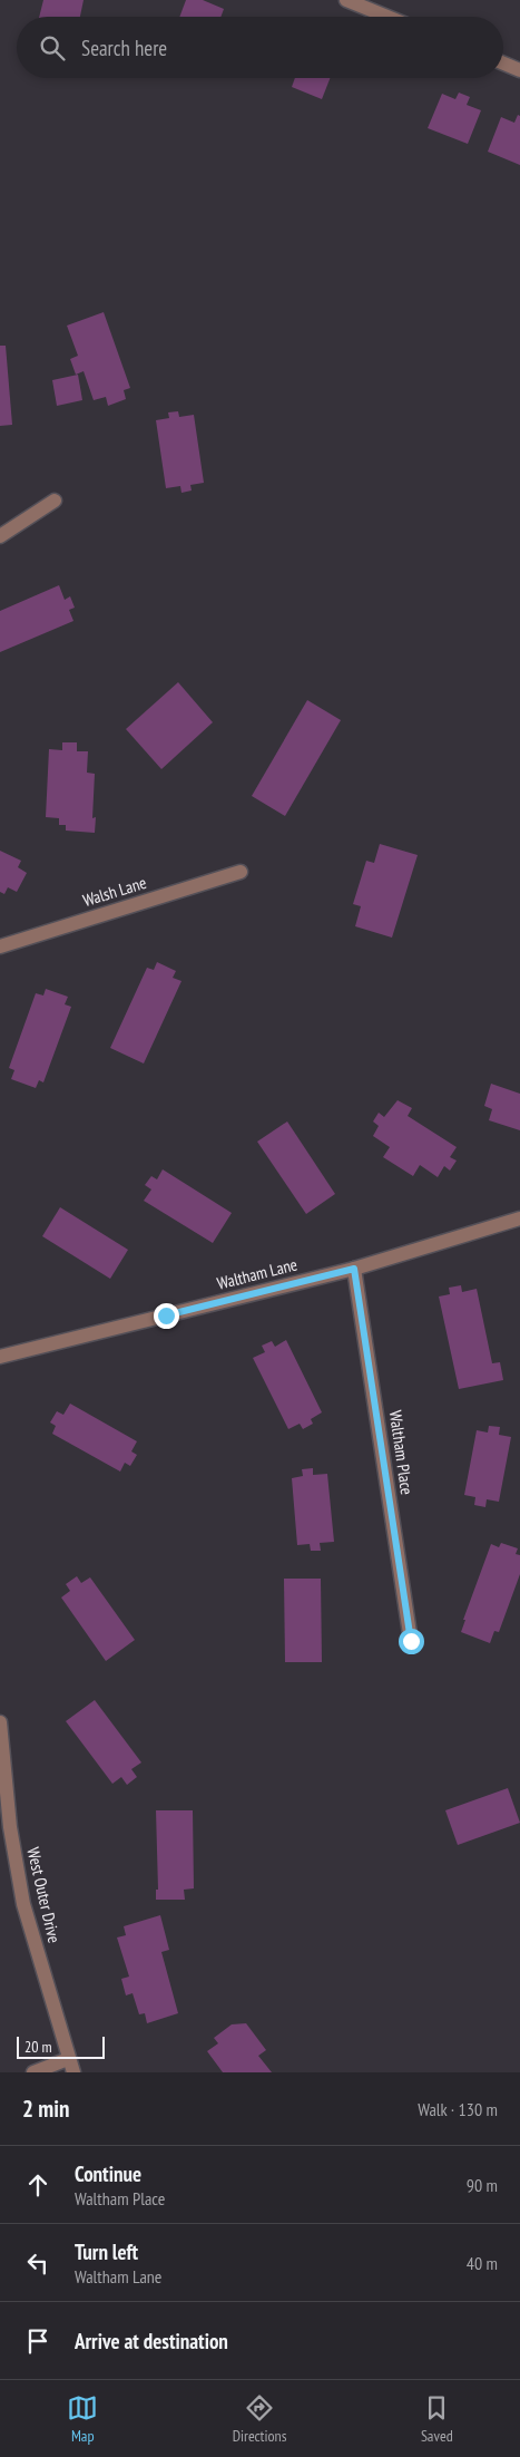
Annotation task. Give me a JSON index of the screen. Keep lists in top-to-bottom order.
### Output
{
  "streets": {
    "street": [
      "Walsh Lane",
      "Waltham Lane",
      "Waltham Place",
      "West Outer Drive"
    ]
  },
  "crossings": [
    ["Waltham Lane", "Waltham Place"]
  ],
  "scale_bar": "20 m",
  "page": {
    "search": "Search here",
    "scale": "20 m",
    "heading": ["2 min", "Walk · 130 m"],
    "list": [
      ["Continue", "Waltham Place", "90 m"],
      ["Turn left", "Waltham Lane", "40 m"],
      "Arrive at destination"
    ],
    "nav": ["Map", "Directions", "Saved"]
  }
}
